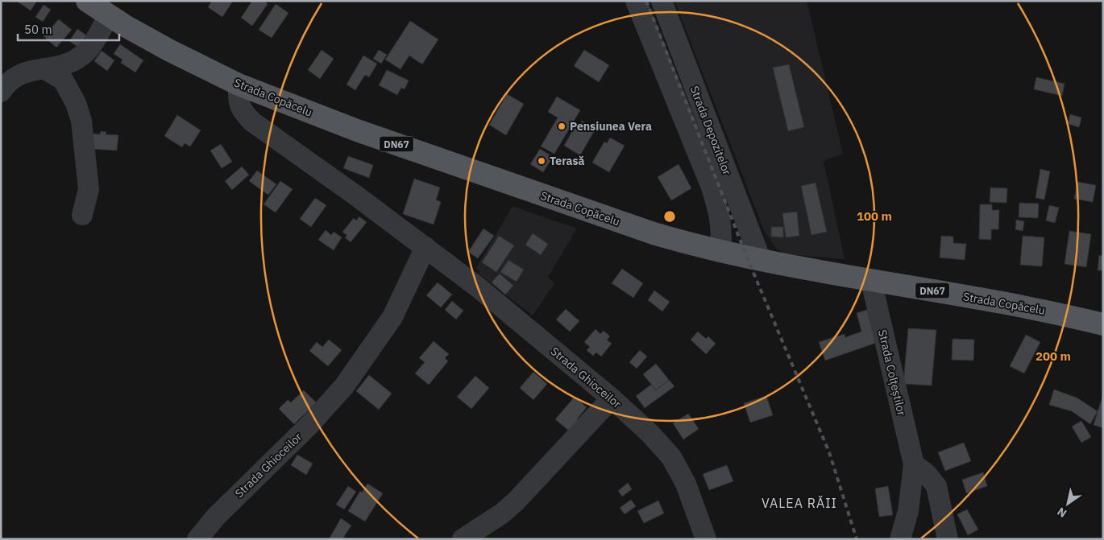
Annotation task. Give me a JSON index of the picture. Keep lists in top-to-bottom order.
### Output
{
  "streets": {
    "main road": ["Strada Copăcelu", "DN67"],
    "street": ["Strada Depozitelor", "Strada Colțeștilor", "Strada Ghioceilor"]
  },
  "crossings": [
    ["Strada Copăcelu", "Strada Depozitelor"],
    ["Strada Copăcelu", "Strada Colțeștilor"],
    ["Strada Copăcelu", "Strada Ghioceilor"]
  ],
  "districts": ["VALEA RĂII"],
  "places": ["Pensiunea Vera", "Terasă"],
  "scale_bar": "50 m",
  "north": "bottom left",
  "rings": ["100 m", "200 m"]
}
